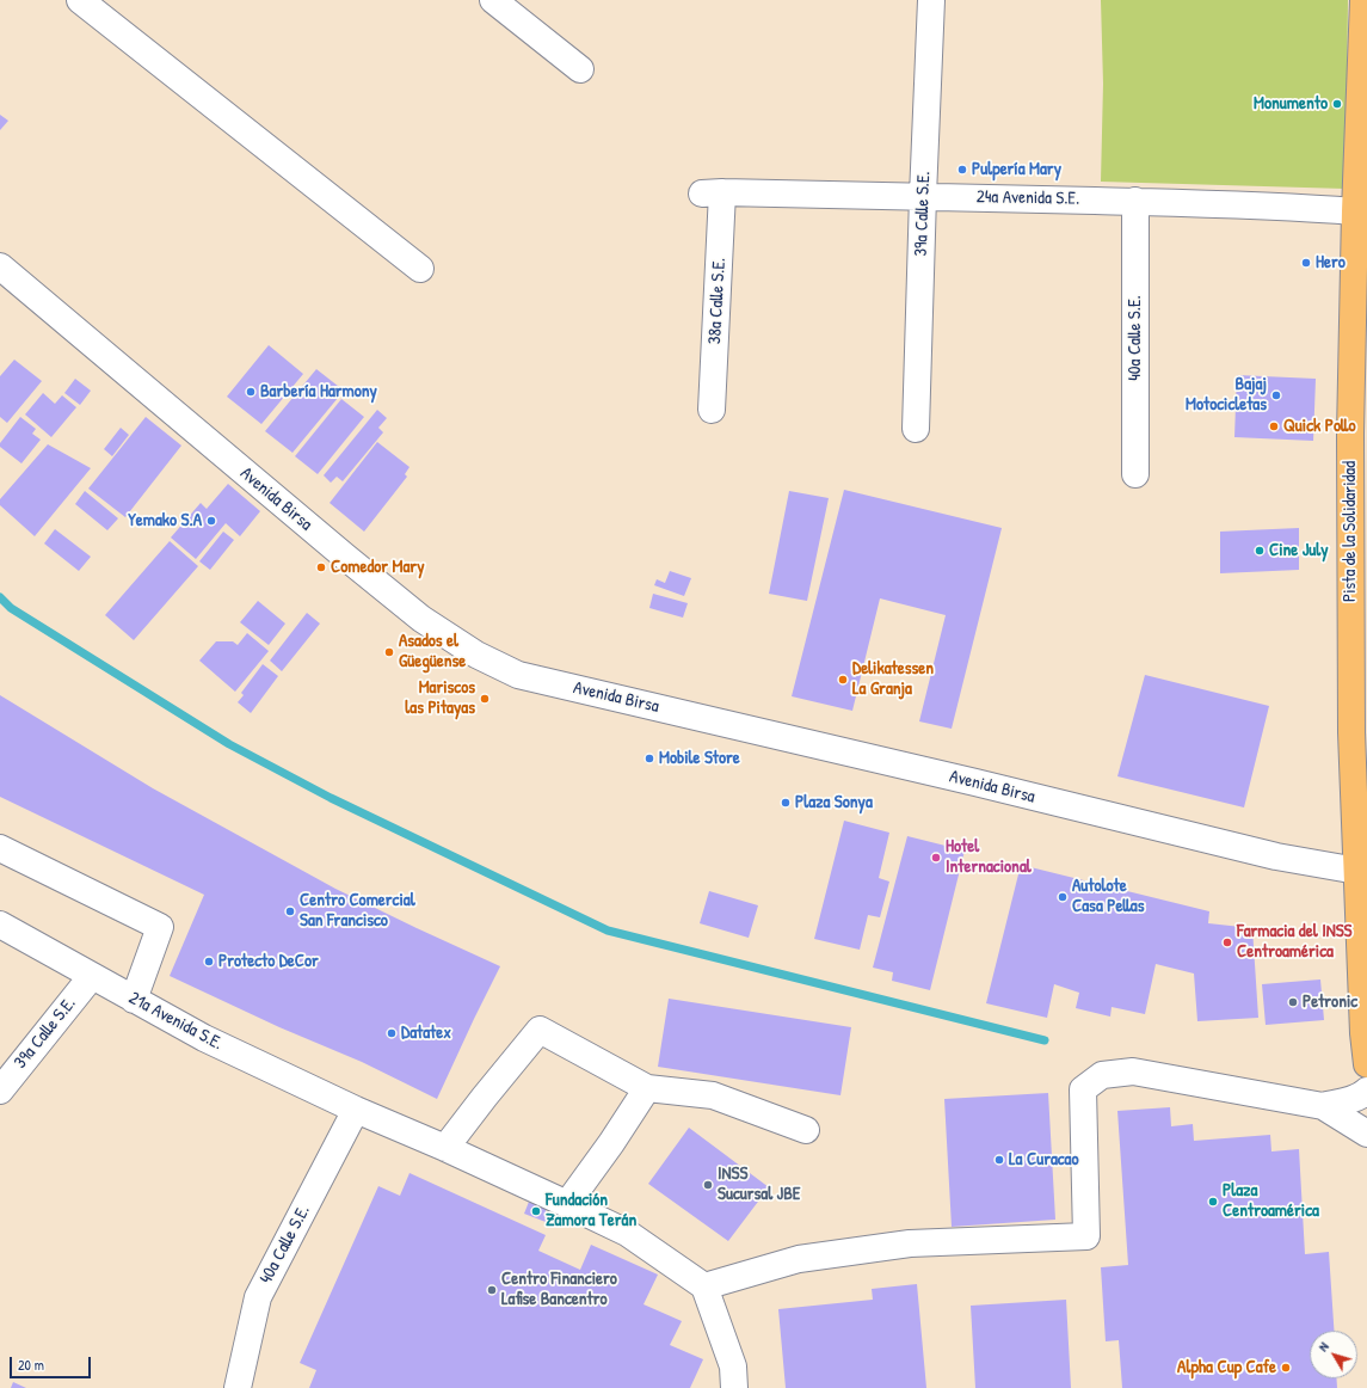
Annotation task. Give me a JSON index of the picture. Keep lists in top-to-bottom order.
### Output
{
  "streets": {
    "main road": ["Pista de la Solidaridad"],
    "street": [
      "24a Avenida S.E.",
      "39a Calle S.E.",
      "38a Calle S.E.",
      "40a Calle S.E.",
      "Avenida Birsa",
      "21a Avenida S.E."
    ]
  },
  "crossings": [
    ["24a Avenida S.E.", "39a Calle S.E."],
    ["24a Avenida S.E.", "38a Calle S.E."],
    ["24a Avenida S.E.", "40a Calle S.E."],
    ["24a Avenida S.E.", "Pista de la Solidaridad"],
    ["39a Calle S.E.", "21a Avenida S.E."],
    ["40a Calle S.E.", "21a Avenida S.E."],
    ["Avenida Birsa", "Pista de la Solidaridad"]
  ],
  "places": [
    "Monumento",
    "Pulpería Mary",
    "Hero",
    "Barbería Harmony",
    "Bajaj Motocicletas",
    "Quick Pollo",
    "Yemako S.A",
    "Cine July",
    "Comedor Mary",
    "Asados el Güegüense",
    "Delikatessen La Granja",
    "Mariscos las Pitayas",
    "Mobile Store",
    "Plaza Sonya",
    "Hotel Internacional",
    "Autolote Casa Pellas",
    "Centro Comercial San Francisco",
    "Farmacia del INSS Centroamérica",
    "Protecto DeCor",
    "Petronic",
    "Datatex",
    "La Curacao",
    "INSS Sucursal JBE",
    "Plaza Centroamérica",
    "Fundación Zamora Terán",
    "Centro Financiero Lafise Bancentro",
    "Alpha Cup Cafe"
  ],
  "scale_bar": "20 m",
  "north": "top left"
}
